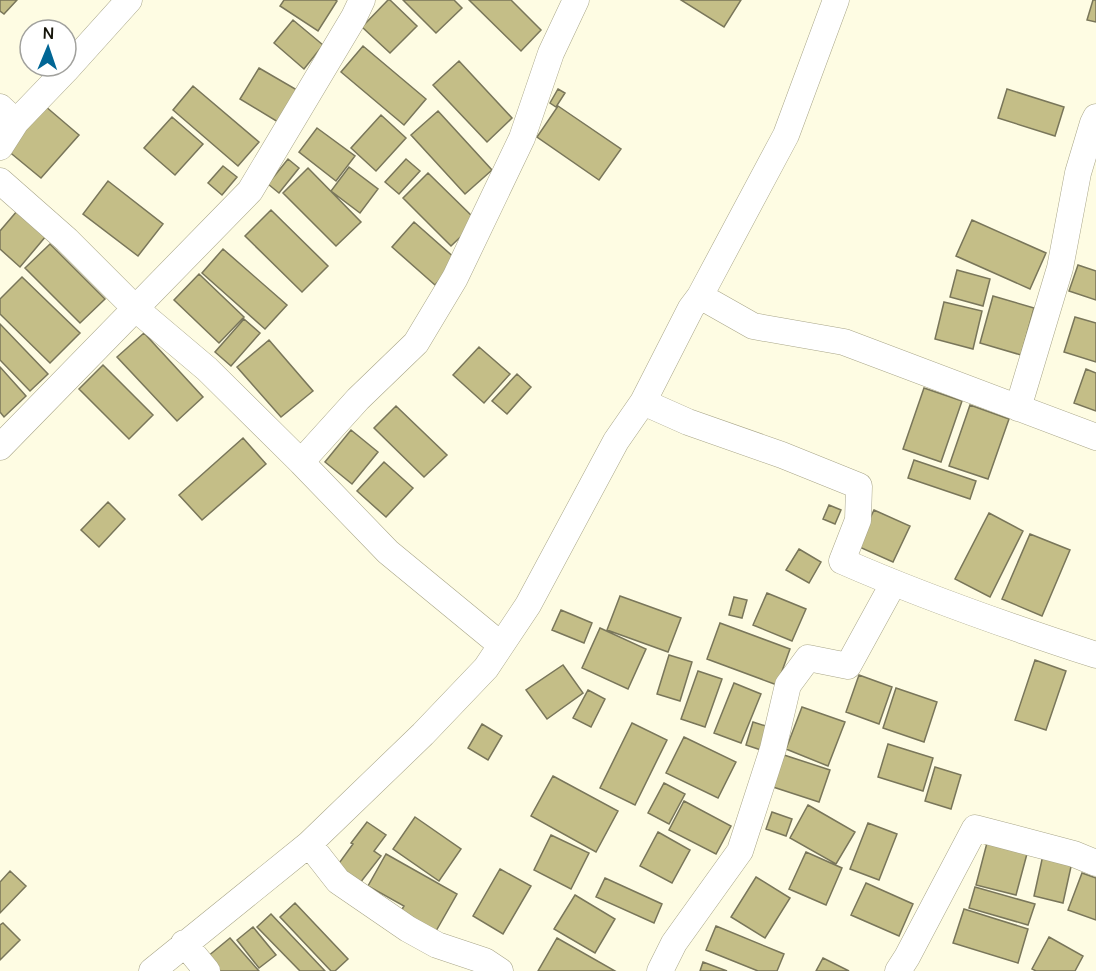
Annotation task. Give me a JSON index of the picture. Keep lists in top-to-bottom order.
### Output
{
  "north": "top"
}
